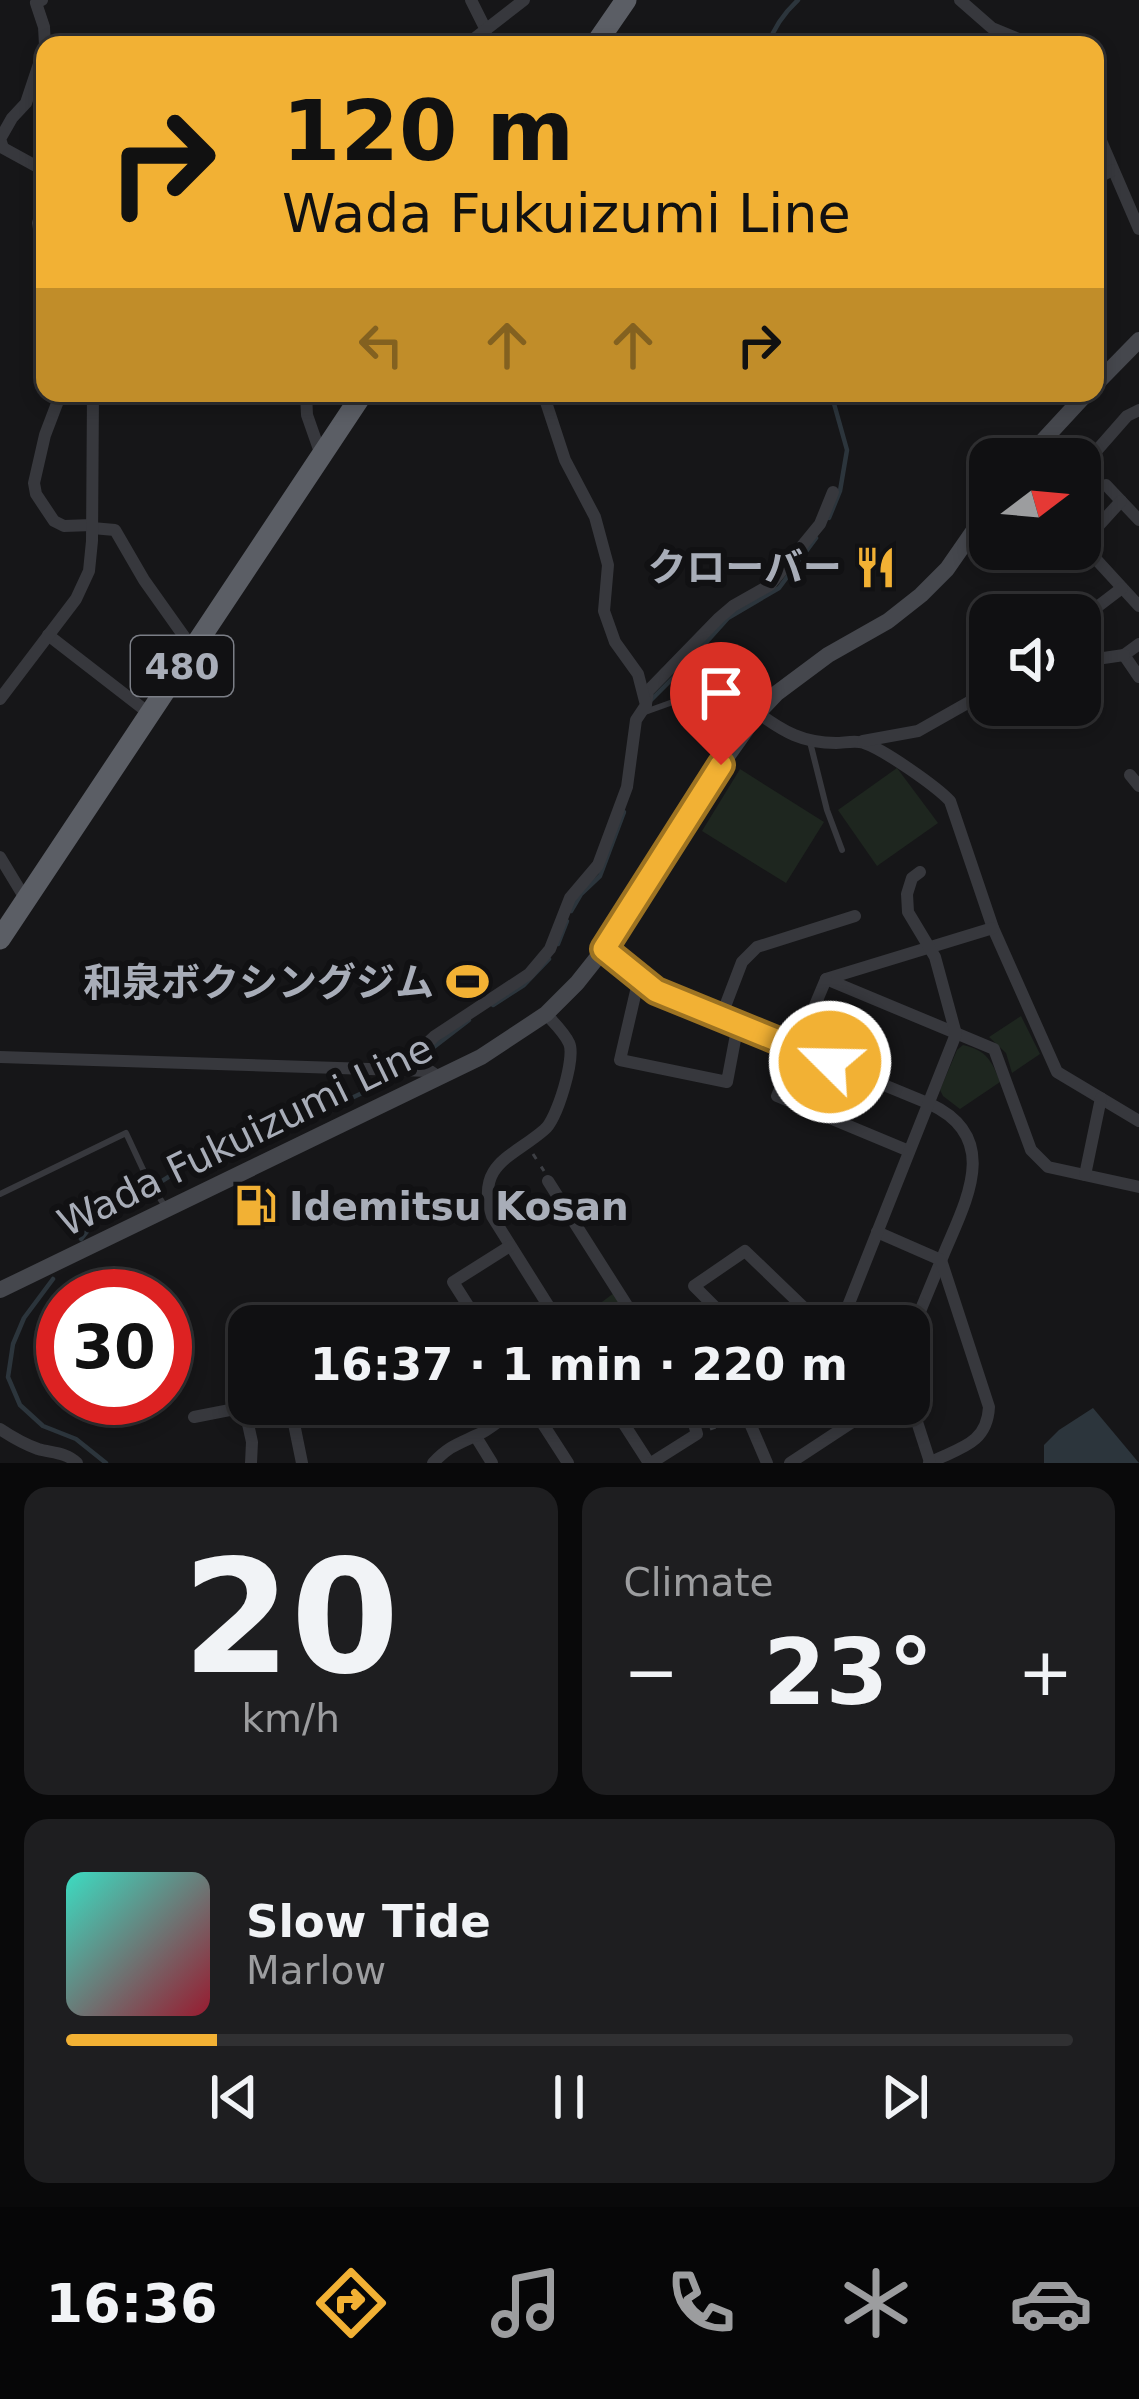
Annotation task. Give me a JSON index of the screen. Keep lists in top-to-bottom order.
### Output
{
  "streets": {
    "highway": ["480"],
    "main road": ["Wada Fukuizumi Line"]
  },
  "places": {
    "restaurant": ["クローバー"],
    "sports": ["和泉ボクシングジム"],
    "fuel station": ["Idemitsu Kosan"]
  },
  "north": "right",
  "page": {
    "turn": ["120 m", "Wada Fukuizumi Line"],
    "limit": "30",
    "trip": "16:37 · 1 min · 220 m",
    "tile": [
      ["20", "km/h"],
      "Climate"
    ],
    "heat": ["−", "23°", "+"],
    "song": ["Slow Tide", "Marlow"],
    "tabs": "16:36"
  }
}
